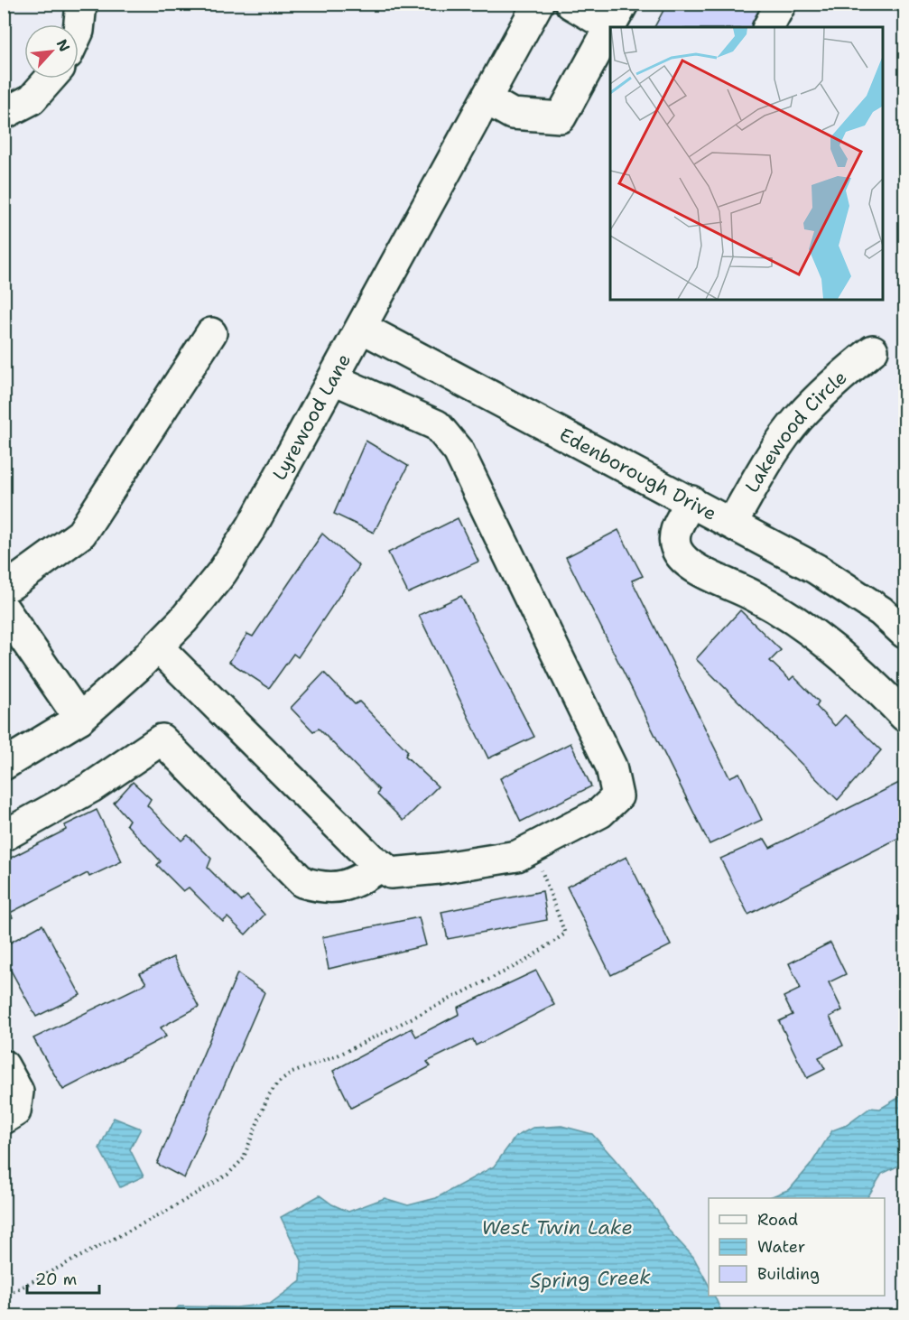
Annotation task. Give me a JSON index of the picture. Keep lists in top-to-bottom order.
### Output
{
  "streets": {
    "street": ["Lyrewood Lane", "Lakewood Circle", "Edenborough Drive"]
  },
  "crossings": [
    ["Lyrewood Lane", "Edenborough Drive"],
    ["Lakewood Circle", "Edenborough Drive"]
  ],
  "water": ["West Twin Lake", "Spring Creek"],
  "legend": ["Road", "Water", "Building"],
  "scale_bar": "20 m",
  "north": "top right"
}
